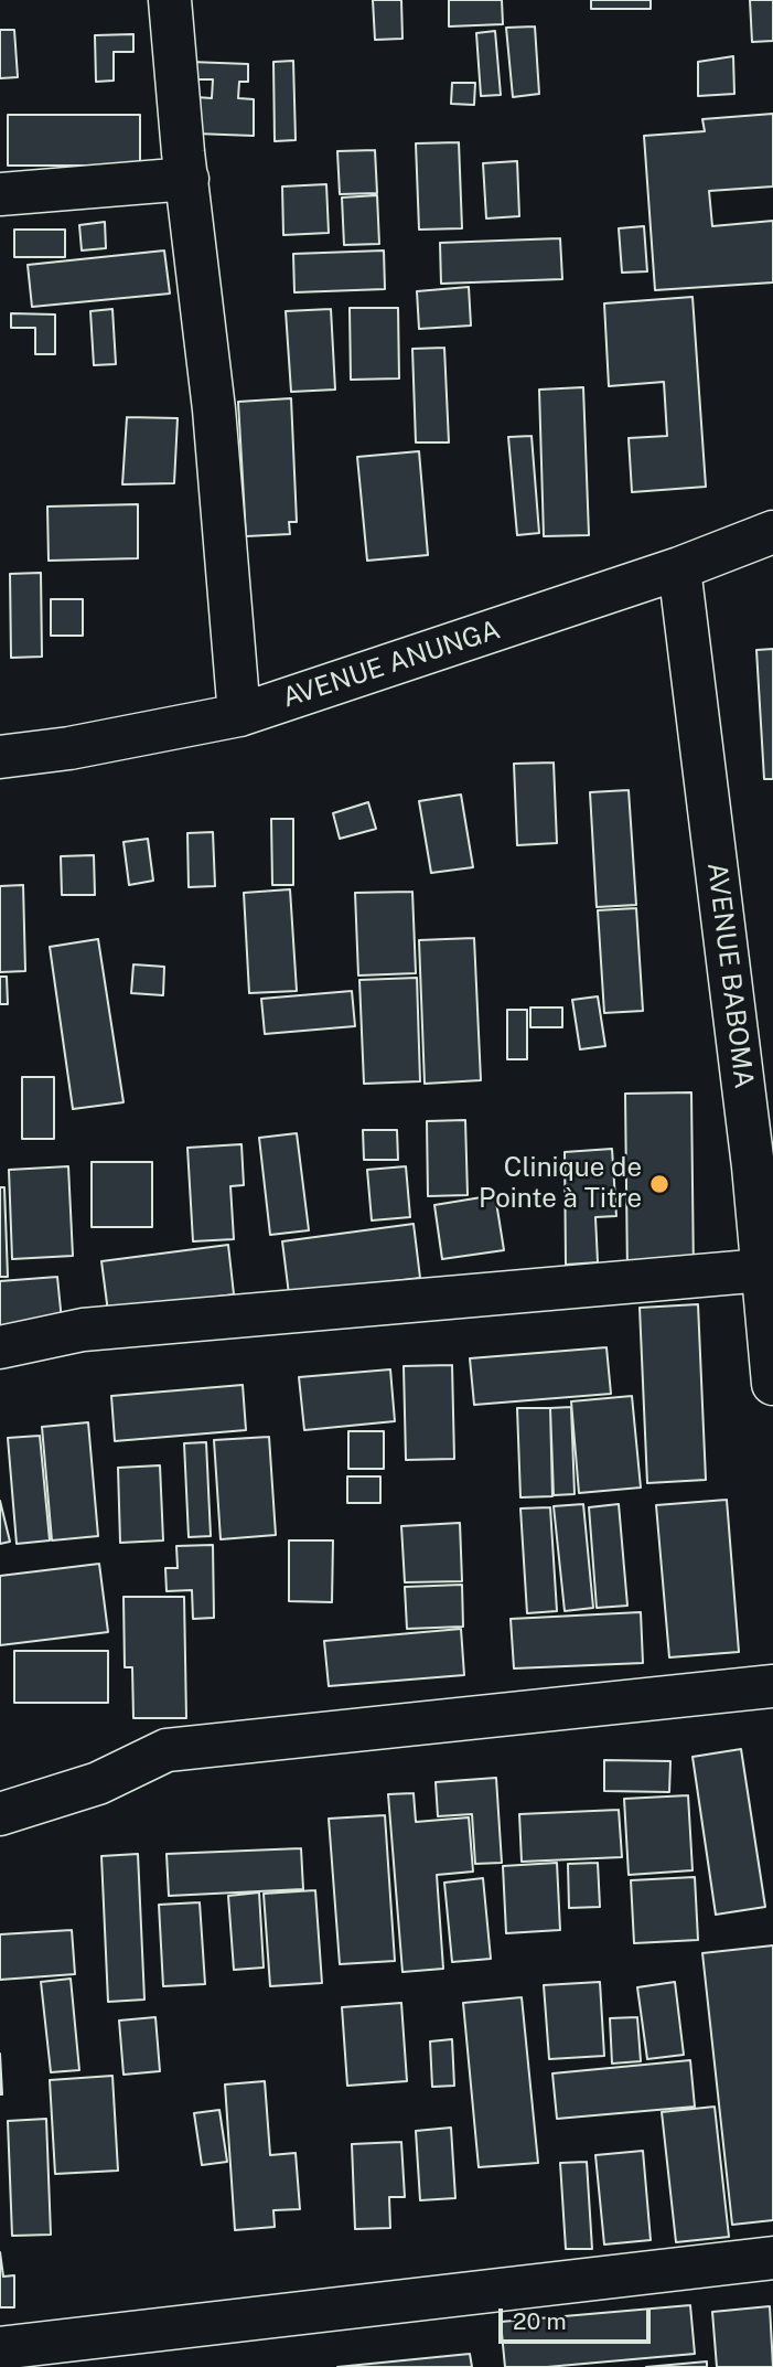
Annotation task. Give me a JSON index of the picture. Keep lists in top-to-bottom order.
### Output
{
  "streets": {
    "street": ["AVENUE ANUNGA", "AVENUE BABOMA"]
  },
  "crossings": [
    ["AVENUE ANUNGA", "AVENUE BABOMA"]
  ],
  "places": ["Clinique de Pointe à Titre"],
  "scale_bar": "20 m"
}
